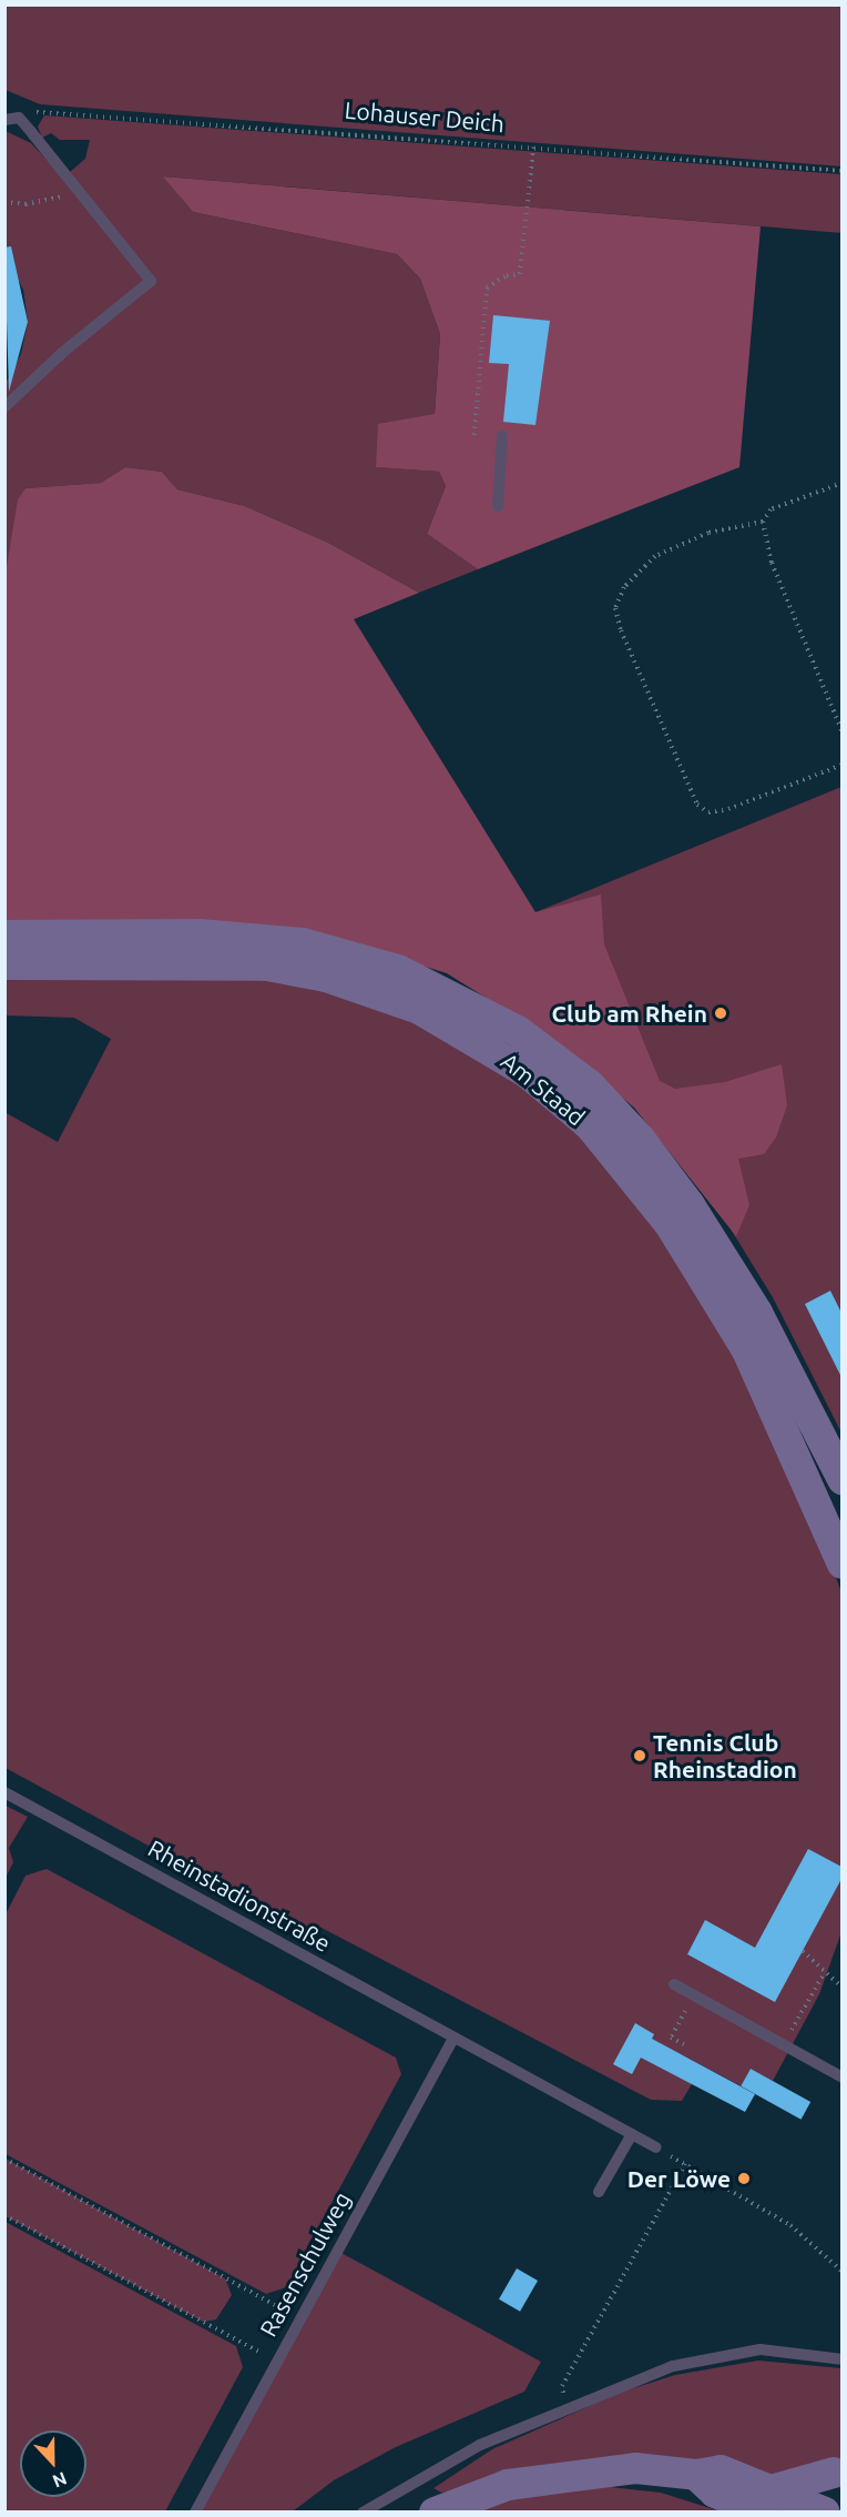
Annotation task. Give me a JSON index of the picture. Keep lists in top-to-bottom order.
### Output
{
  "streets": {
    "street": ["Am Staad"],
    "lane": ["Rheinstadionstraße", "Rasenschulweg"],
    "path": ["Lohauser Deich"]
  },
  "crossings": [
    ["Rheinstadionstraße", "Rasenschulweg"]
  ],
  "places": ["Club am Rhein", "Tennis Club Rheinstadion", "Der Löwe"],
  "north": "bottom"
}
